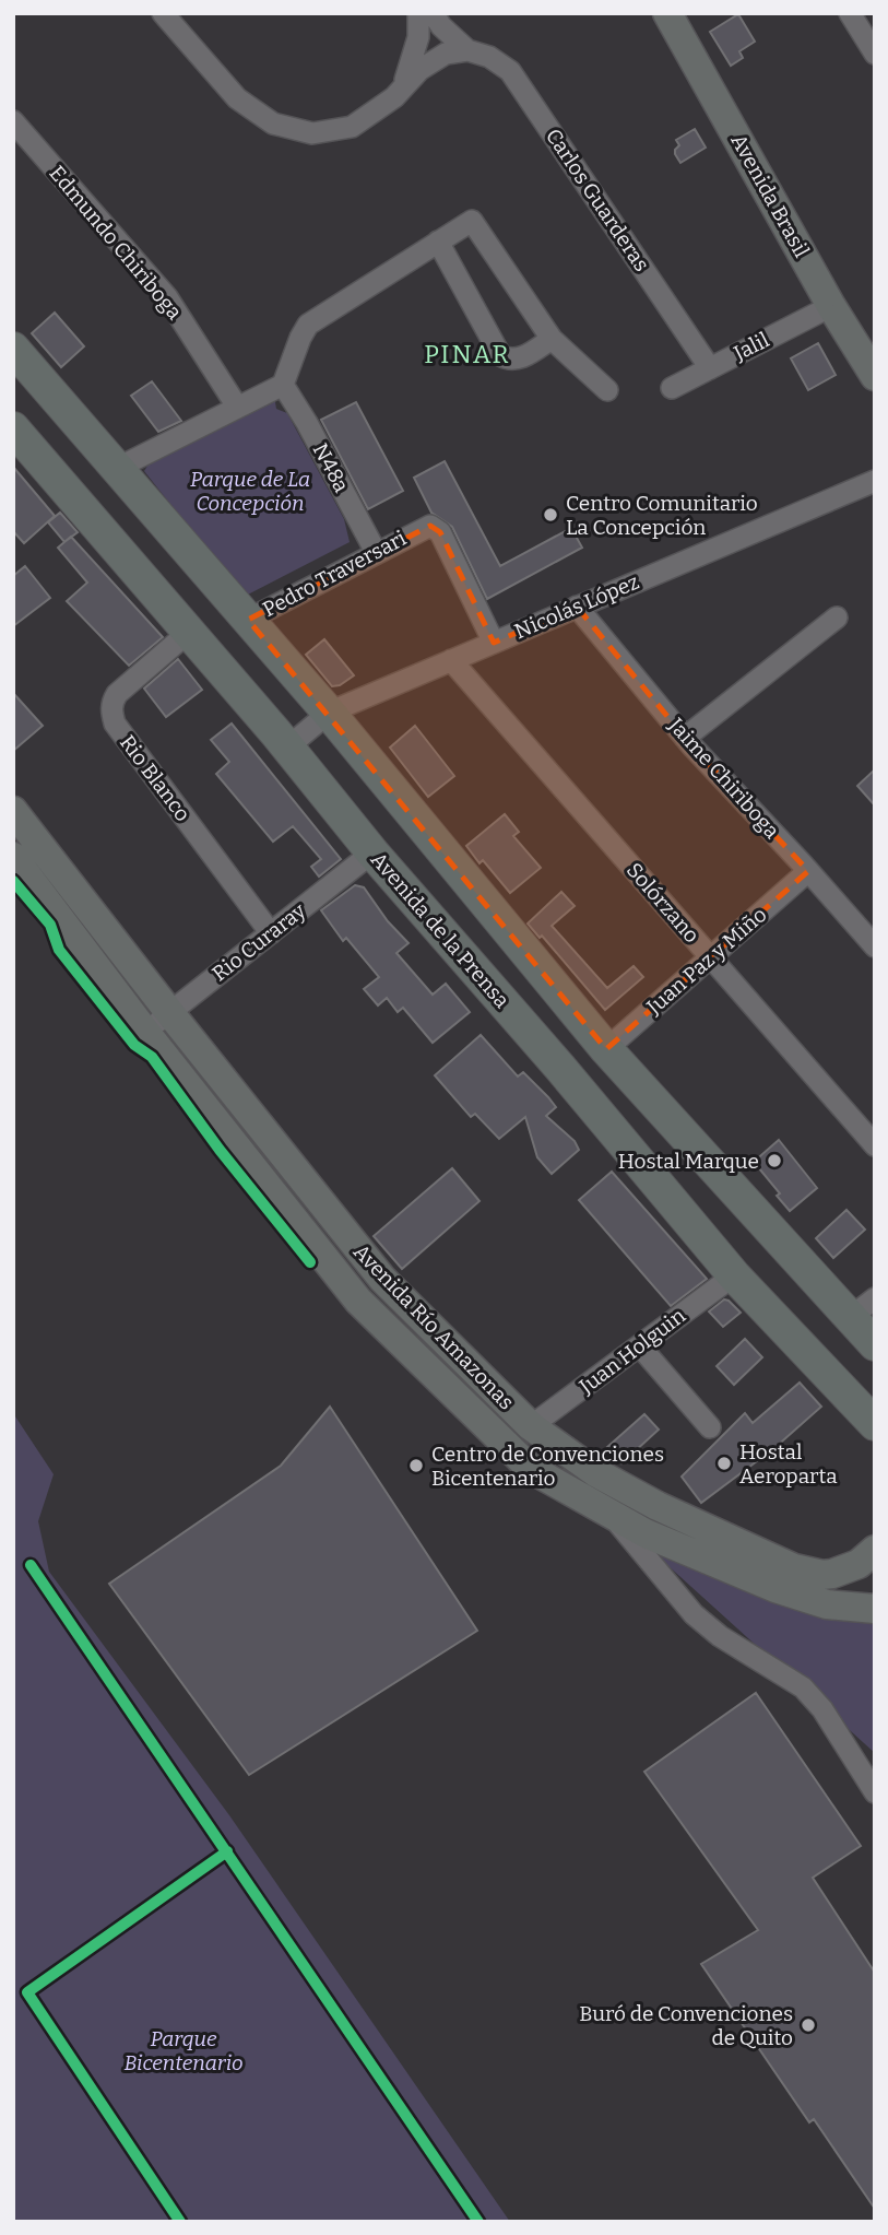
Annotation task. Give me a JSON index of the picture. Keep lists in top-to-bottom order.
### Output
{
  "streets": {
    "main road": ["Avenida Brasil", "Avenida de la Prensa", "Avenida Río Amazonas"],
    "street": [
      "Carlos Guarderas",
      "Edmundo Chiriboga",
      "Jalil",
      "N48a",
      "Pedro Traversari",
      "Nicolás López",
      "Rio Blanco",
      "Jaime Chiriboga",
      "Solórzano",
      "Rio Curaray",
      "Juan Paz y Miño",
      "Juan Holguin"
    ]
  },
  "crossings": [
    ["Avenida Brasil", "Jalil"],
    ["Carlos Guarderas", "Jalil"],
    ["N48a", "Pedro Traversari"],
    ["Pedro Traversari", "Nicolás López"],
    ["Nicolás López", "Jaime Chiriboga"],
    ["Nicolás López", "Solórzano"],
    ["Nicolás López", "Avenida de la Prensa"],
    ["Rio Blanco", "Avenida de la Prensa"],
    ["Rio Blanco", "Rio Curaray"],
    ["Jaime Chiriboga", "Juan Paz y Miño"],
    ["Solórzano", "Juan Paz y Miño"],
    ["Avenida de la Prensa", "Rio Curaray"],
    ["Avenida de la Prensa", "Juan Holguin"],
    ["Rio Curaray", "Avenida Río Amazonas"],
    ["Avenida Río Amazonas", "Juan Holguin"]
  ],
  "districts": ["PINAR"],
  "parks": ["Parque de La Concepción", "Parque Bicentenario"],
  "places": [
    "Centro Comunitario La Concepción",
    "Hostal Marque",
    "Hostal Aeroparta",
    "Centro de Convenciones Bicentenario",
    "Buró de Convenciones de Quito"
  ]
}
